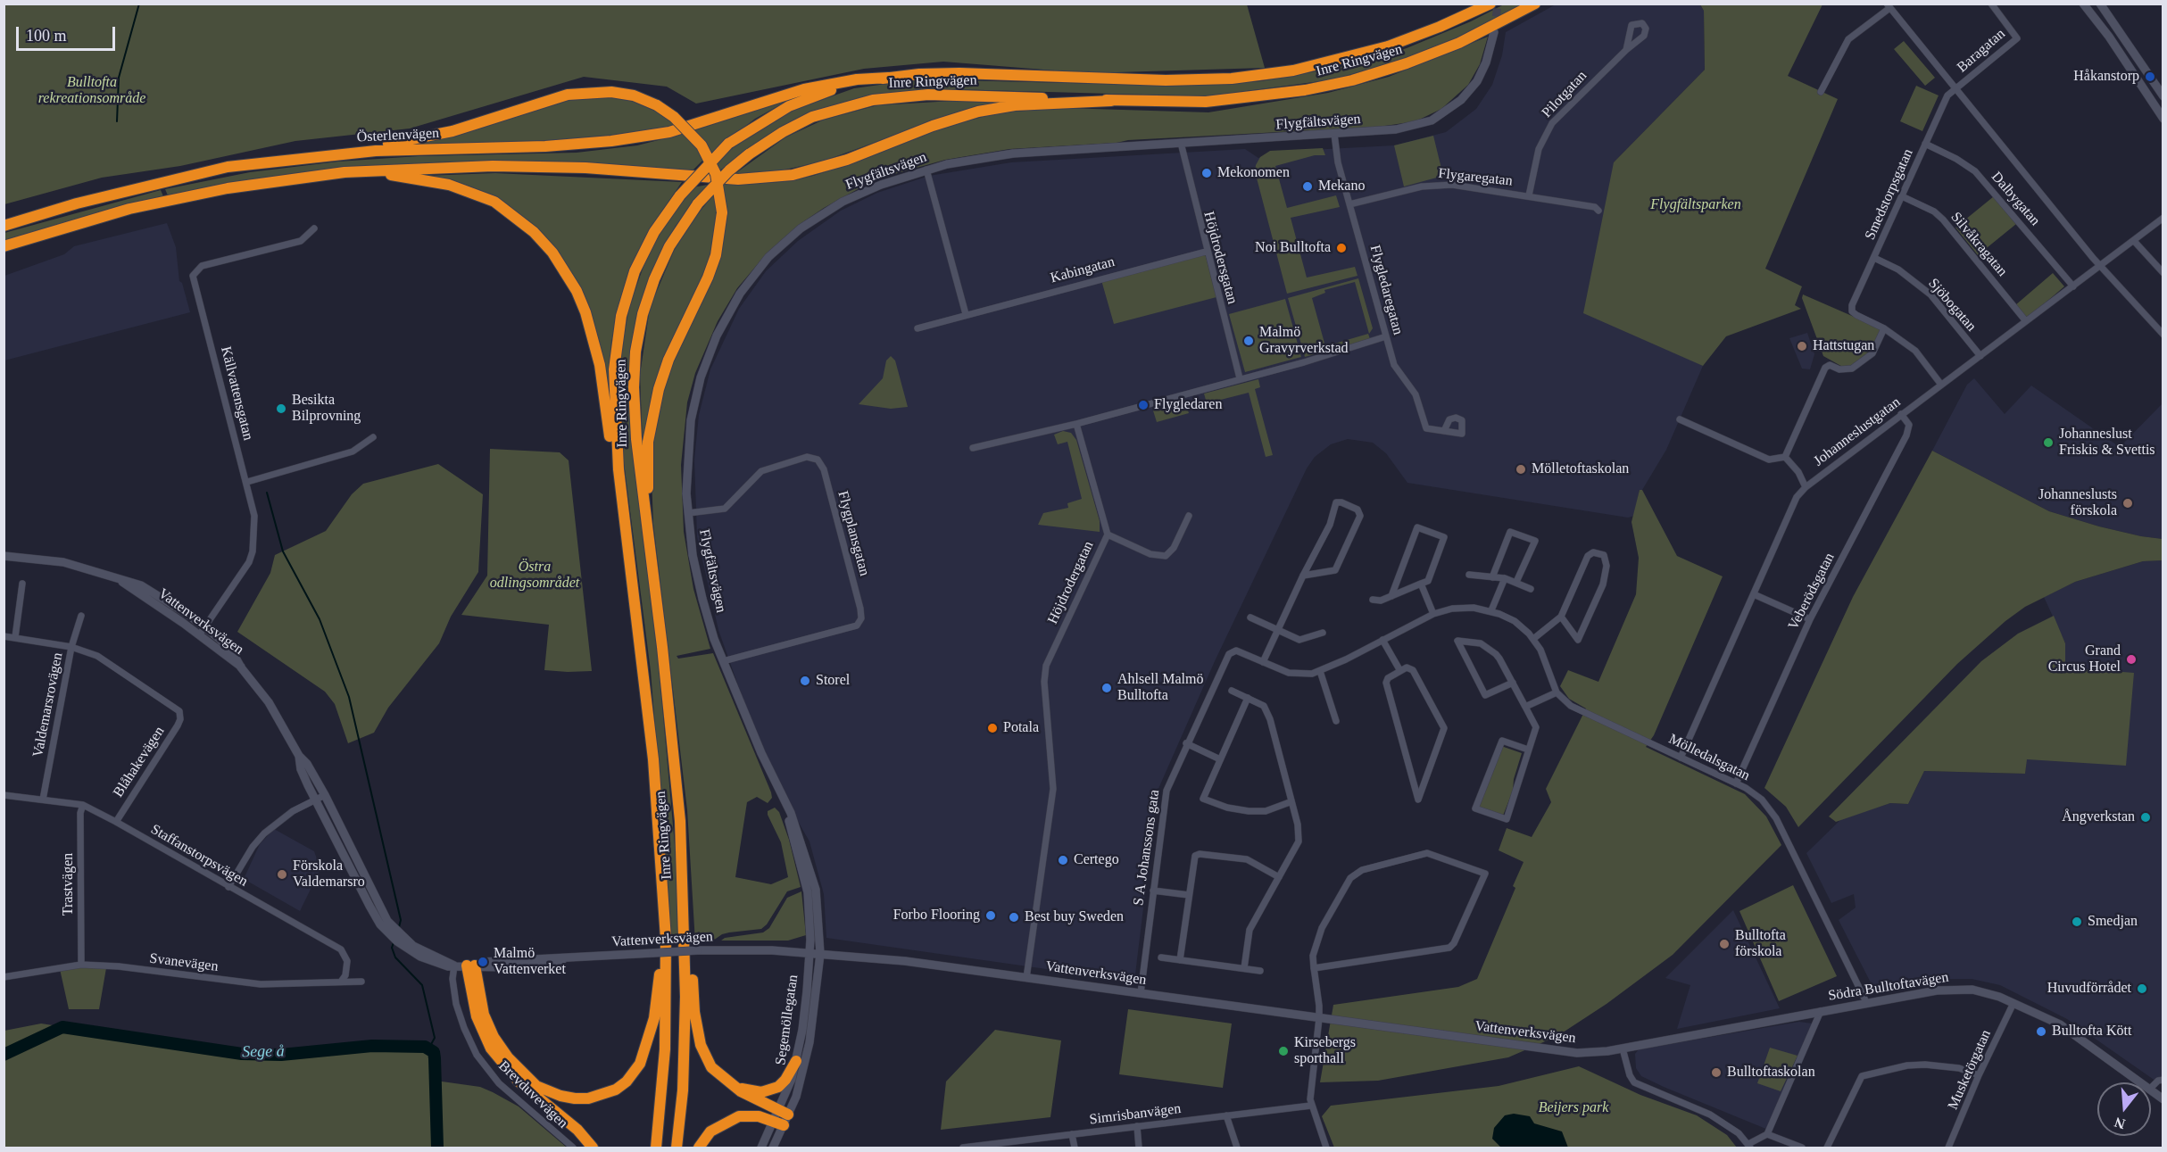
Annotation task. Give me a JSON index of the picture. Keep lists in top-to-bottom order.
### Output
{
  "streets": {
    "highway": ["Inre Ringvägen", "Österlenvägen"],
    "street": [
      "Baragatan",
      "Pilotgatan",
      "Flygfältsvägen",
      "Flygaregatan",
      "Smedstorpsgatan",
      "Dalbygatan",
      "Silvåkragatan",
      "Höjdrodersgatan",
      "Kabingatan",
      "Flygledaregatan",
      "Sjöbogatan",
      "Källvattensgatan",
      "Johanneslustgatan",
      "Flygplansgatan",
      "Höjdrodergatan",
      "Veberödsgatan",
      "Vattenverksvägen",
      "Valdemarsrovägen",
      "Mölledalsgatan",
      "Blåhakevägen",
      "S A Johanssons gata",
      "Staffanstorpsvägen",
      "Trastvägen",
      "Svanevägen",
      "Södra Bulltoftavägen",
      "Segemöllegatan",
      "Musketörgatan",
      "Brevduvevägen",
      "Simrisbanvägen"
    ]
  },
  "crossings": [
    ["Baragatan", "Smedstorpsgatan"],
    ["Inre Ringvägen", "Österlenvägen"],
    ["Pilotgatan", "Flygaregatan"],
    ["Flygfältsvägen", "Höjdrodersgatan"],
    ["Flygfältsvägen", "Flygledaregatan"],
    ["Flygfältsvägen", "Flygplansgatan"],
    ["Flygfältsvägen", "Vattenverksvägen"],
    ["Flygfältsvägen", "Segemöllegatan"],
    ["Flygaregatan", "Flygledaregatan"],
    ["Smedstorpsgatan", "Dalbygatan"],
    ["Smedstorpsgatan", "Silvåkragatan"],
    ["Smedstorpsgatan", "Sjöbogatan"],
    ["Dalbygatan", "Johanneslustgatan"],
    ["Silvåkragatan", "Johanneslustgatan"],
    ["Höjdrodersgatan", "Kabingatan"],
    ["Sjöbogatan", "Johanneslustgatan"],
    ["Källvattensgatan", "Vattenverksvägen"],
    ["Johanneslustgatan", "Veberödsgatan"],
    ["Johanneslustgatan", "Mölledalsgatan"],
    ["Höjdrodergatan", "Vattenverksvägen"],
    ["Veberödsgatan", "Mölledalsgatan"],
    ["Vattenverksvägen", "S A Johanssons gata"],
    ["Vattenverksvägen", "Södra Bulltoftavägen"],
    ["Vattenverksvägen", "Segemöllegatan"],
    ["Vattenverksvägen", "Brevduvevägen"],
    ["Valdemarsrovägen", "Blåhakevägen"],
    ["Valdemarsrovägen", "Staffanstorpsvägen"],
    ["Mölledalsgatan", "S A Johanssons gata"],
    ["Mölledalsgatan", "Södra Bulltoftavägen"],
    ["Blåhakevägen", "Staffanstorpsvägen"],
    ["Staffanstorpsvägen", "Trastvägen"],
    ["Staffanstorpsvägen", "Svanevägen"],
    ["Trastvägen", "Svanevägen"],
    ["Södra Bulltoftavägen", "Musketörgatan"]
  ],
  "water": ["Sege å"],
  "parks": [
    "Bulltofta rekreationsområde",
    "Flygfältsparken",
    "Östra odlingsområdet",
    "Beijers park"
  ],
  "places": [
    "Håkanstorp",
    "Mekonomen",
    "Mekano",
    "Noi Bulltofta",
    "Malmö Gravyrverkstad",
    "Hattstugan",
    "Flygledaren",
    "Besikta Bilprovning",
    "Johanneslust Friskis & Svettis",
    "Mölletoftaskolan",
    "Johanneslusts förskola",
    "Grand Circus Hotel",
    "Storel",
    "Ahlsell Malmö Bulltofta",
    "Potala",
    "Ångverkstan",
    "Certego",
    "Förskola Valdemarsro",
    "Forbo Flooring",
    "Best buy Sweden",
    "Smedjan",
    "Bulltofta förskola",
    "Malmö Vattenverket",
    "Huvudförrådet",
    "Bulltofta Kött",
    "Kirsebergs sporthall",
    "Bulltoftaskolan"
  ],
  "scale_bar": "100 m",
  "north": "bottom"
}
